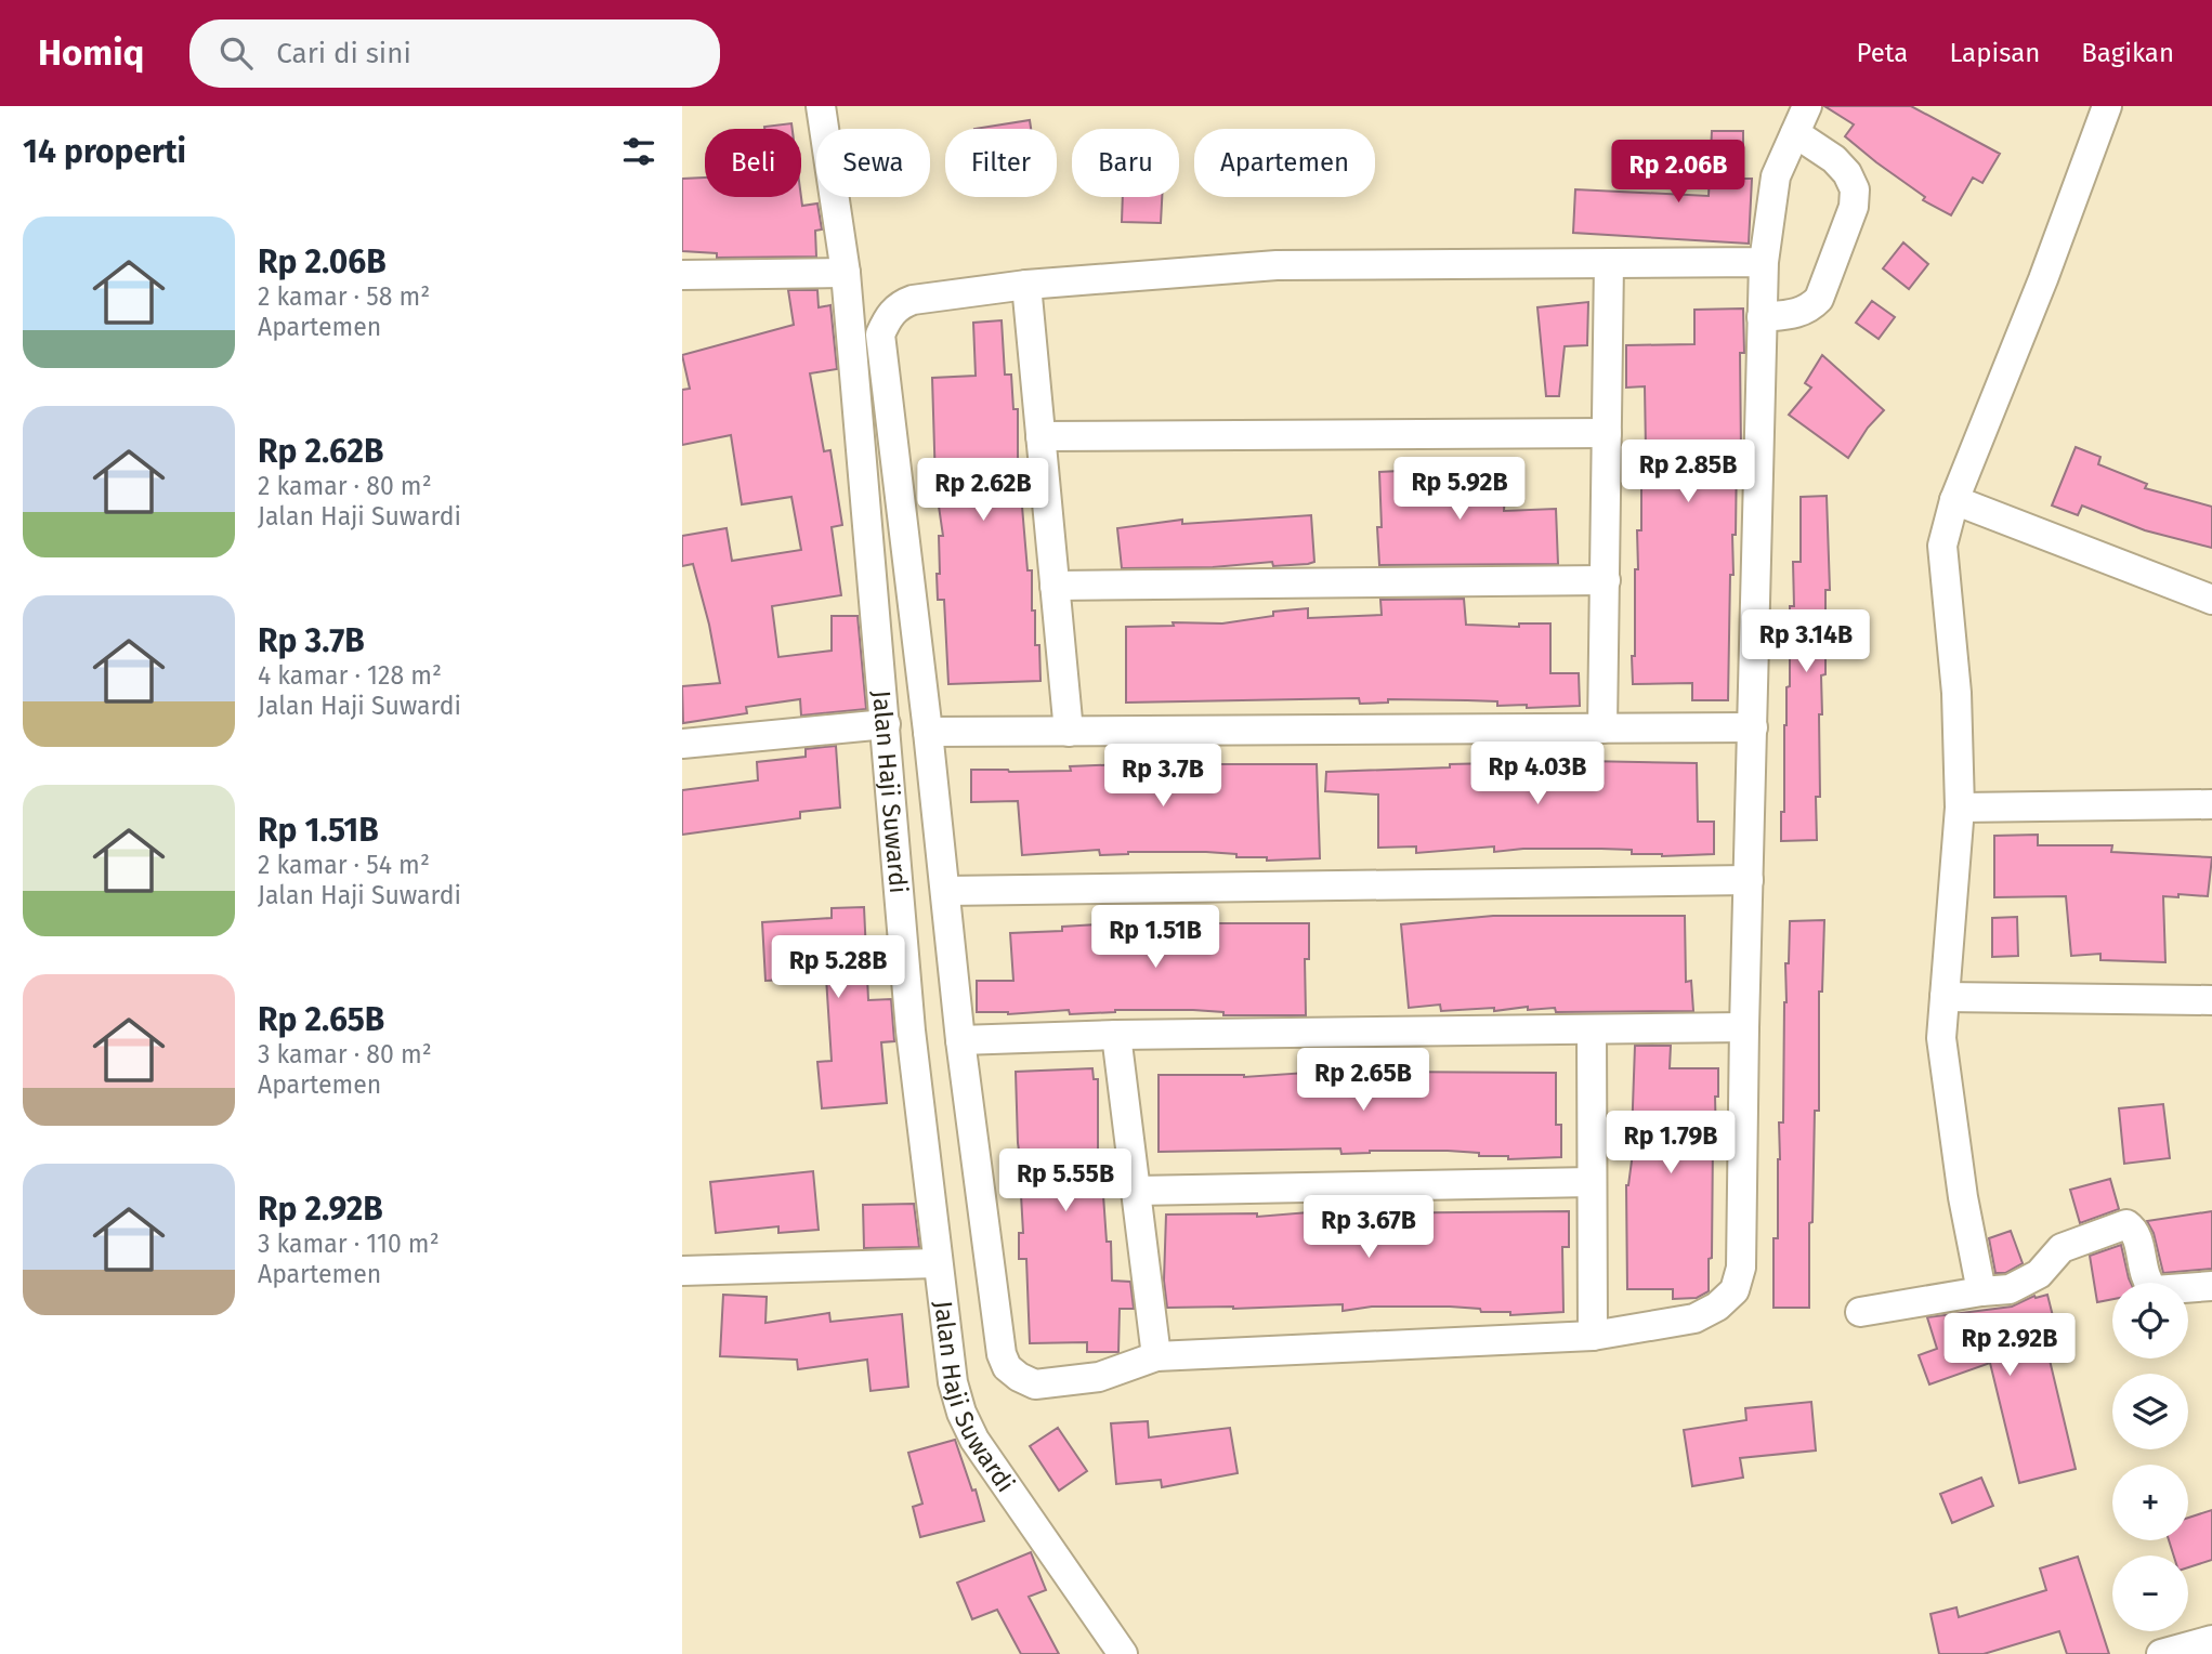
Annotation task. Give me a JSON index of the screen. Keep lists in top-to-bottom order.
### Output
{
  "streets": {
    "street": ["Jalan Haji Suwardi"]
  },
  "page": {
    "header": "Homiq",
    "search": "Cari di sini",
    "nav": ["Peta", "Lapisan", "Bagikan"],
    "heading": "14 properti",
    "chip": [
      "Beli",
      "Sewa",
      "Filter",
      "Baru",
      "Apartemen"
    ],
    "price": [
      "Rp 2.06B",
      "Rp 2.85B",
      "Rp 5.92B",
      "Rp 2.62B",
      "Rp 3.14B",
      "Rp 4.03B",
      "Rp 3.7B",
      "Rp 1.51B",
      "Rp 5.28B",
      "Rp 2.65B",
      "Rp 1.79B",
      "Rp 5.55B",
      "Rp 3.67B",
      "Rp 2.92B"
    ],
    "list": [
      {
        "name": "Rp 2.06B",
        "note": "2 kamar · 58 m² · Apartemen"
      },
      {
        "name": "Rp 2.62B",
        "note": "2 kamar · 80 m² · Jalan Haji Suwardi"
      },
      {
        "name": "Rp 3.7B",
        "note": "4 kamar · 128 m² · Jalan Haji Suwardi"
      },
      {
        "name": "Rp 1.51B",
        "note": "2 kamar · 54 m² · Jalan Haji Suwardi"
      },
      {
        "name": "Rp 2.65B",
        "note": "3 kamar · 80 m² · Apartemen"
      },
      {
        "name": "Rp 2.92B",
        "note": "3 kamar · 110 m² · Apartemen"
      }
    ],
    "map_buttons": ["+", "−"]
  }
}
